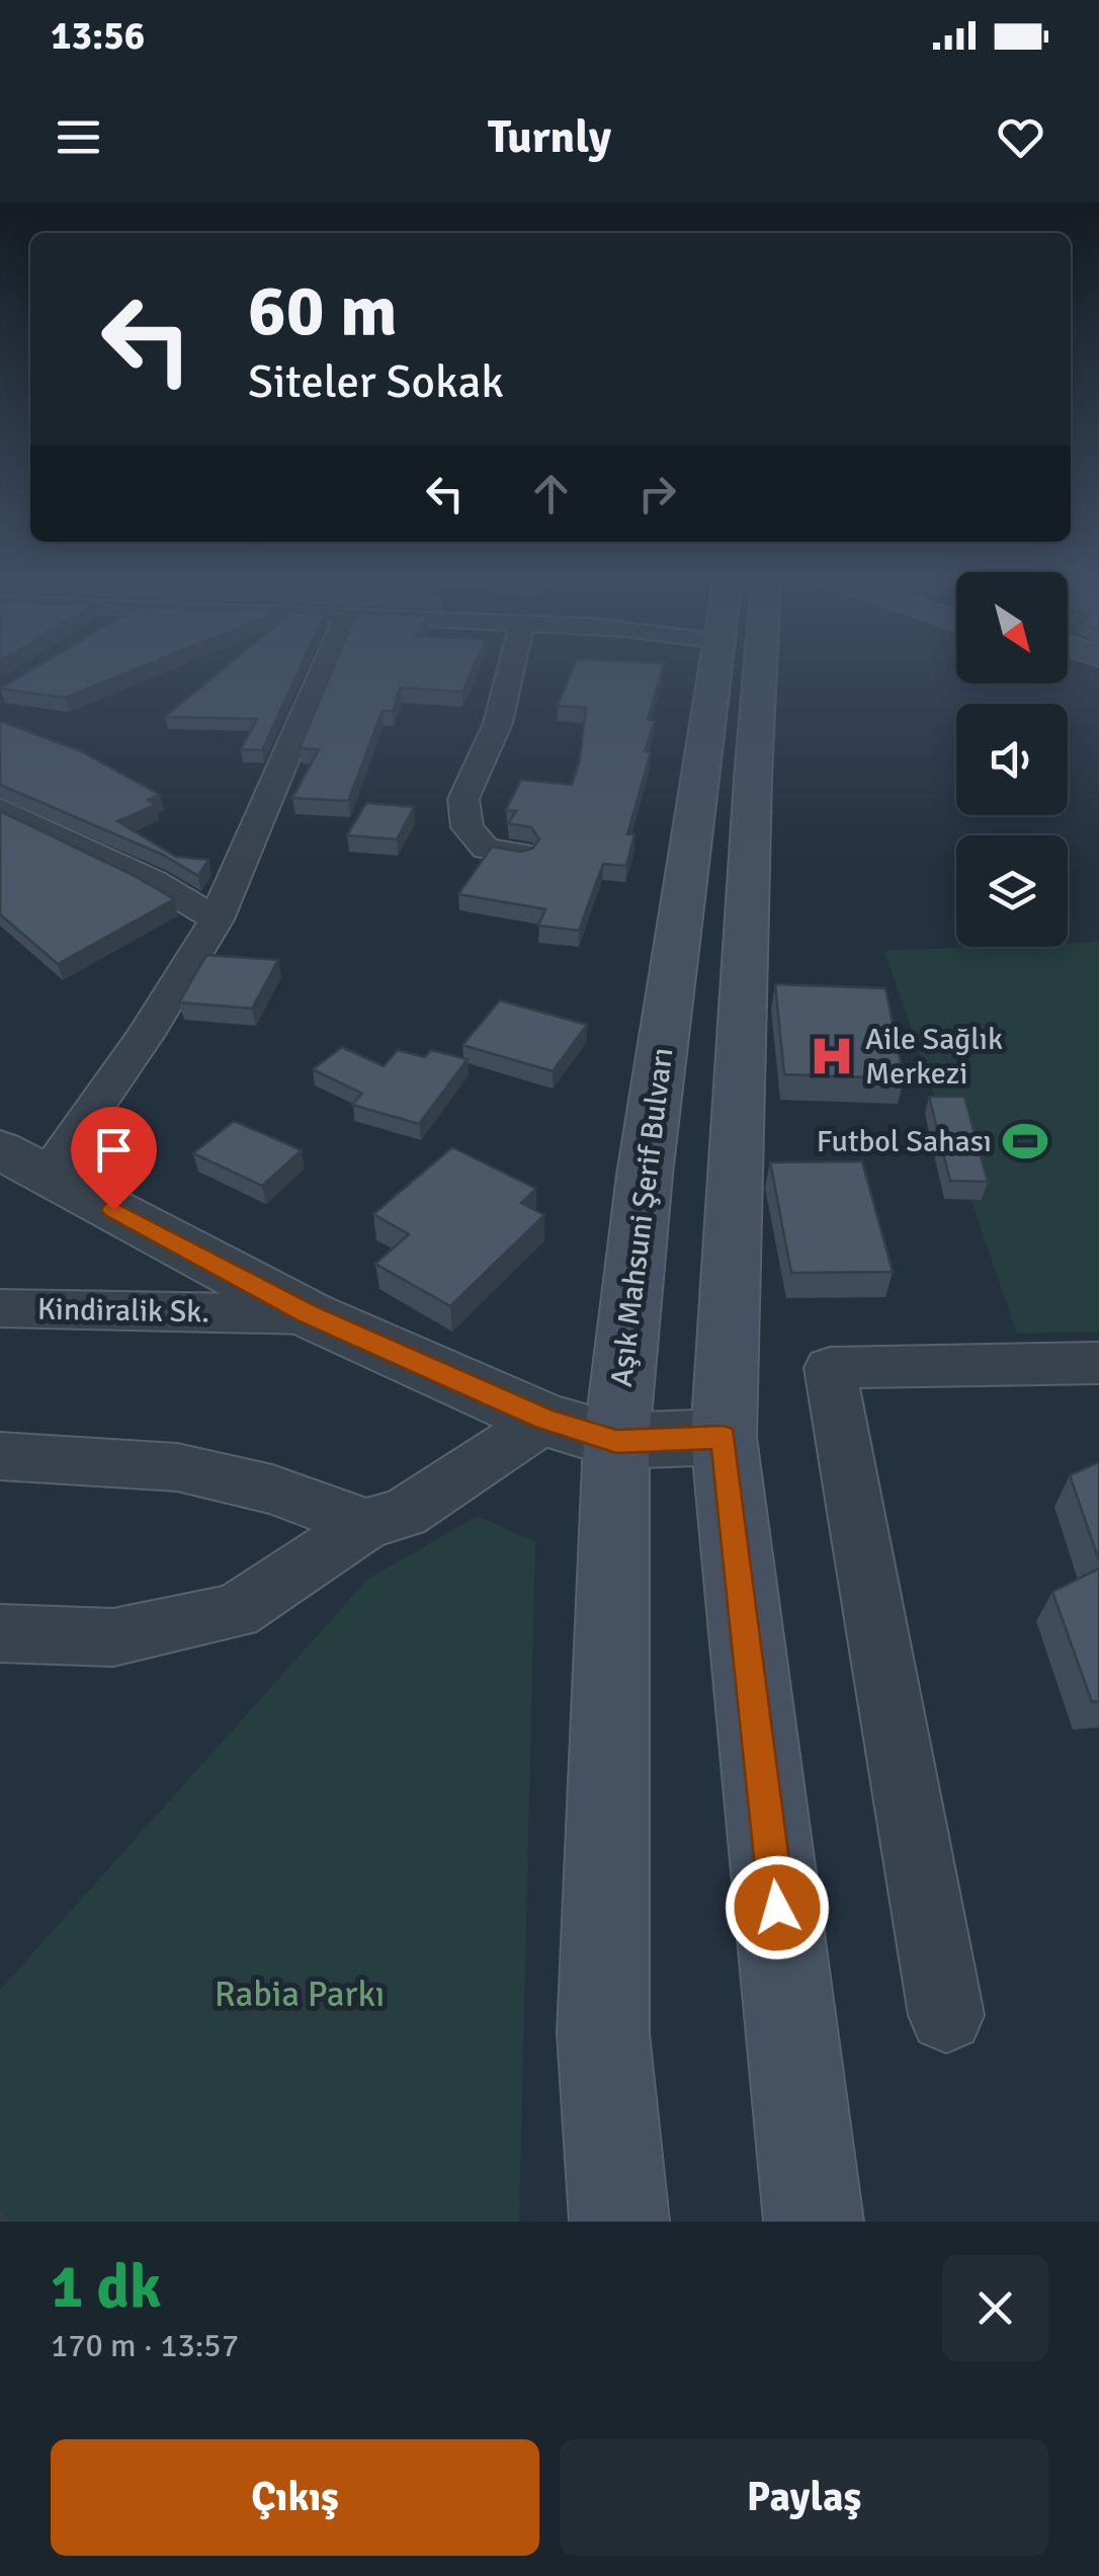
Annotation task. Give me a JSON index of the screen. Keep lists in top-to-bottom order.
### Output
{
  "streets": {
    "main road": ["Aşık Mahsuni Şerif Bulvarı"],
    "street": ["Kindiralik Sk."]
  },
  "parks": ["Rabia Parkı"],
  "places": {
    "hospital": ["Aile Sağlık Merkezi"],
    "sports": ["Futbol Sahası"]
  },
  "north": "bottom right",
  "page": {
    "status": "13:56",
    "header": "Turnly",
    "turn": ["60 m", "Siteler Sokak"],
    "heading": ["1 dk", "170 m · 13:57"],
    "buttons": ["Çıkış", "Paylaş"]
  }
}
